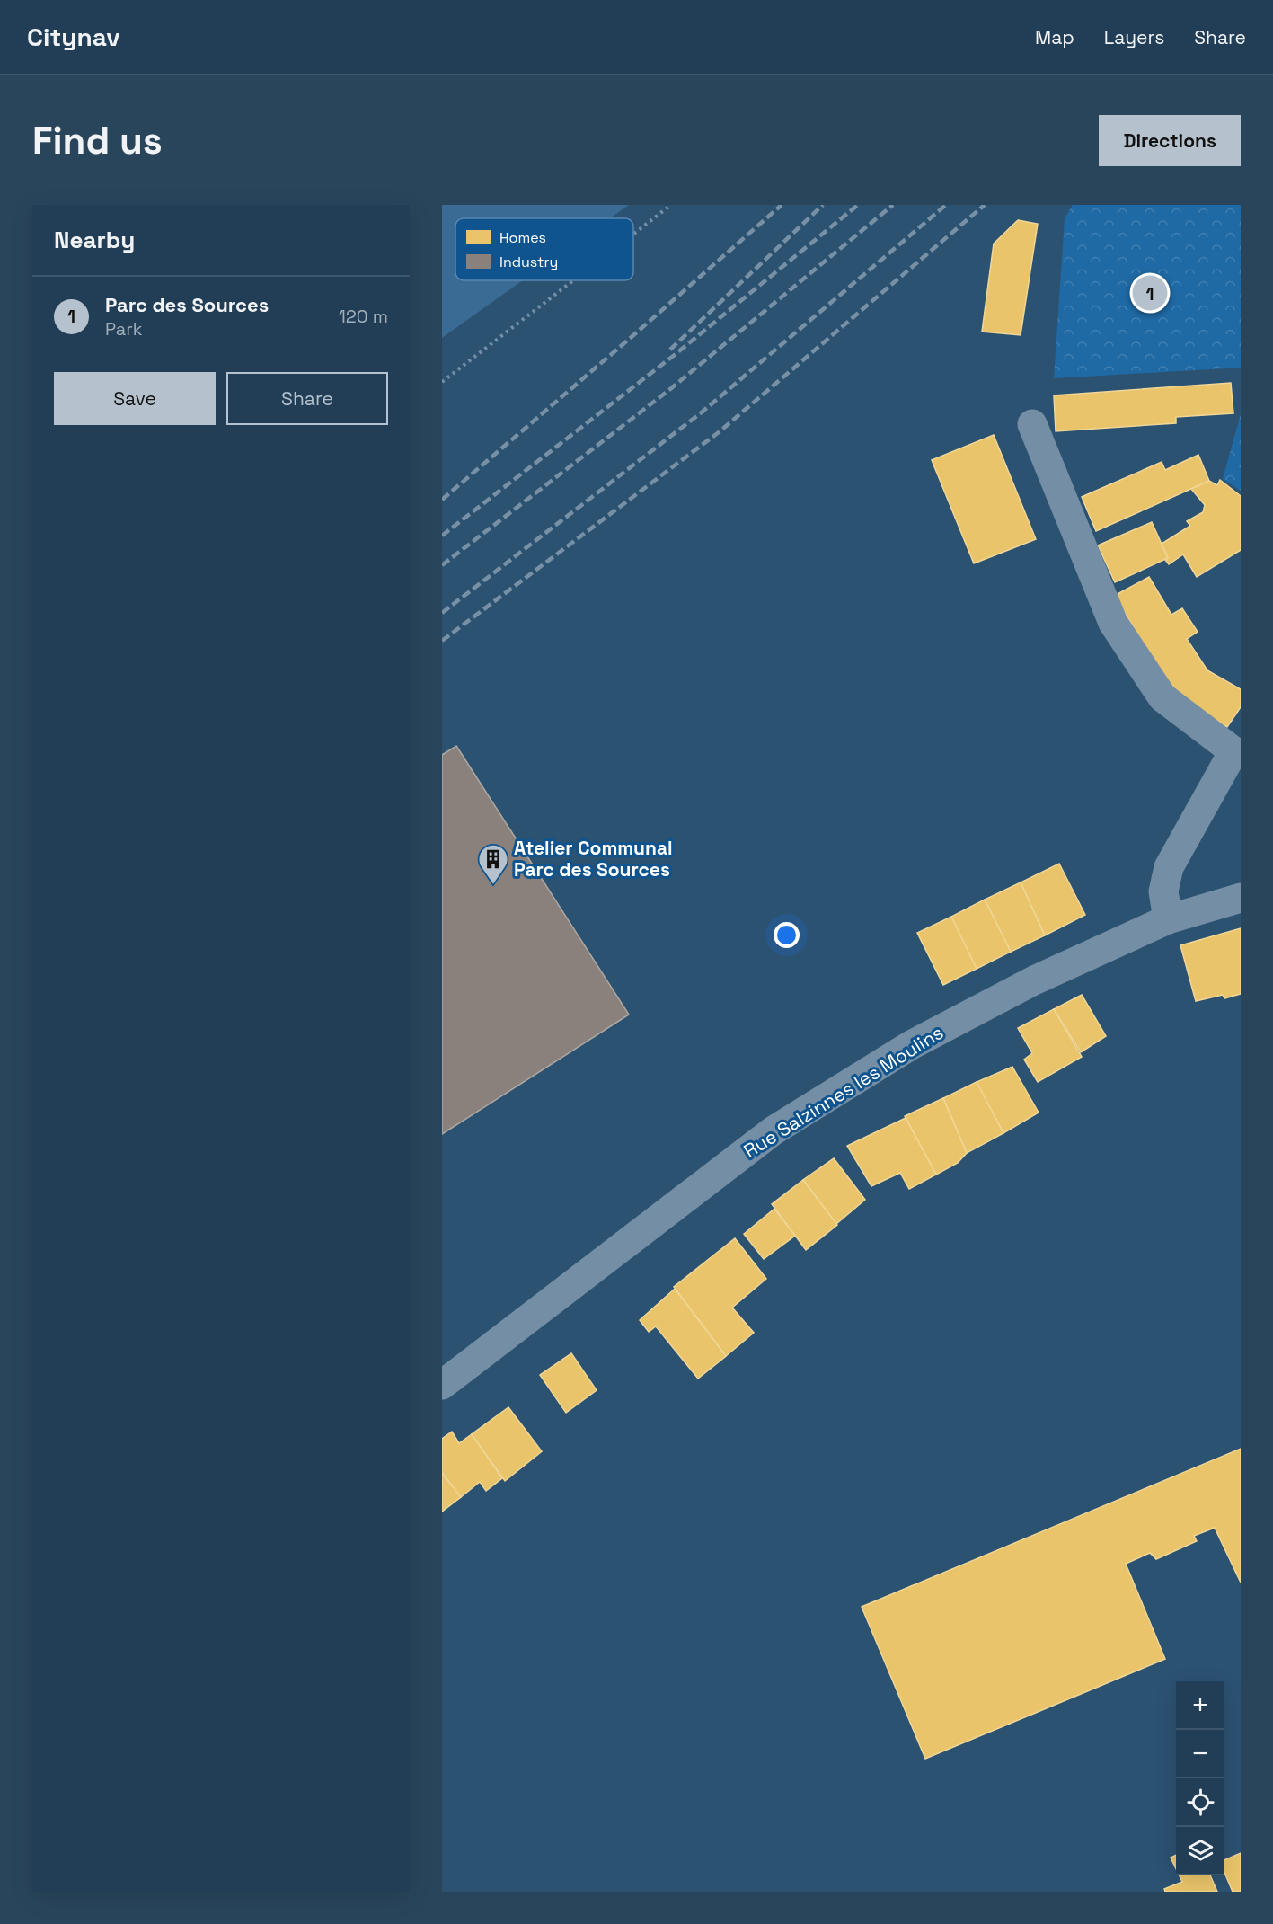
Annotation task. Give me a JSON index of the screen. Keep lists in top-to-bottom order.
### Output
{
  "streets": {
    "street": ["Rue Salzinnes les Moulins"]
  },
  "places": {
    "building": ["Atelier Communal Parc des Sources"]
  },
  "legend": ["Homes", "Industry"],
  "page": {
    "header": "Citynav",
    "nav": ["Map", "Layers", "Share"],
    "buttons": [
      "Directions",
      ["Save", "Share"]
    ],
    "title": "Find us",
    "heading": "Nearby",
    "pins": "1",
    "list": [
      {
        "mark": "1",
        "name": "Parc des Sources",
        "note": "Park",
        "value": "120 m"
      }
    ],
    "map_buttons": ["+", "−"]
  }
}
